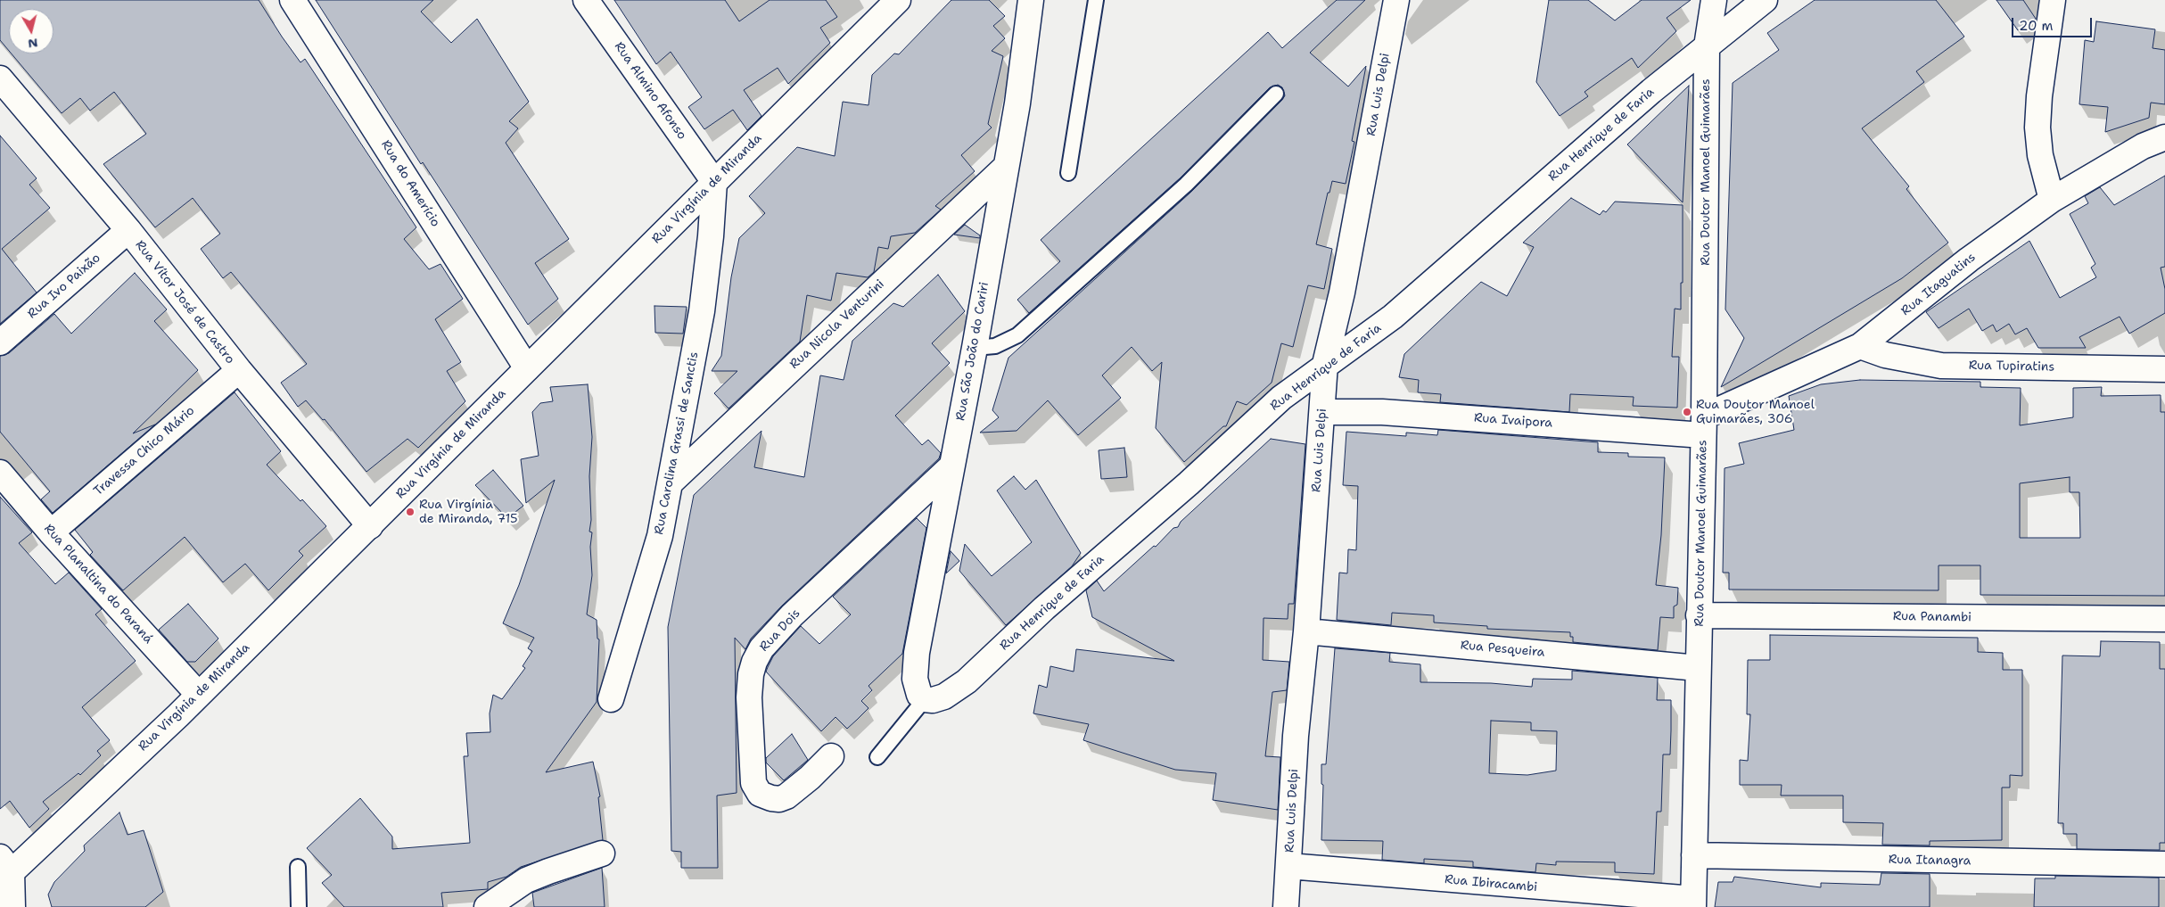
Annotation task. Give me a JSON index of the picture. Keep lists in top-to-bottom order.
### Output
{
  "streets": {
    "street": [
      "Rua Almino Afonso",
      "Rua Luis Delpi",
      "Rua Henrique de Faria",
      "Rua Doutor Manoel Guimarães",
      "Rua do Amerício",
      "Rua Virgínia de Miranda",
      "Rua Itaguatins",
      "Rua Ivo Paixão",
      "Rua Vítor José de Castro",
      "Rua Nicola Venturini",
      "Rua São João do Cariri",
      "Rua Tupiratins",
      "Rua Ivaipora",
      "Rua Carolina Grassi de Sanctis",
      "Travessa Chico Mário",
      "Rua Planaltina do Paraná",
      "Rua Panambi",
      "Rua Dois",
      "Rua Pesqueira",
      "Rua Itanagra",
      "Rua Ibiracambi"
    ]
  },
  "crossings": [
    ["Rua Almino Afonso", "Rua Virgínia de Miranda"],
    ["Rua Almino Afonso", "Rua Carolina Grassi de Sanctis"],
    ["Rua Luis Delpi", "Rua Henrique de Faria"],
    ["Rua Luis Delpi", "Rua Ivaipora"],
    ["Rua Luis Delpi", "Rua Pesqueira"],
    ["Rua Luis Delpi", "Rua Ibiracambi"],
    ["Rua Henrique de Faria", "Rua Doutor Manoel Guimarães"],
    ["Rua Henrique de Faria", "Rua São João do Cariri"],
    ["Rua Doutor Manoel Guimarães", "Rua Itaguatins"],
    ["Rua Doutor Manoel Guimarães", "Rua Ivaipora"],
    ["Rua Doutor Manoel Guimarães", "Rua Panambi"],
    ["Rua Doutor Manoel Guimarães", "Rua Pesqueira"],
    ["Rua Doutor Manoel Guimarães", "Rua Itanagra"],
    ["Rua Doutor Manoel Guimarães", "Rua Ibiracambi"],
    ["Rua do Amerício", "Rua Virgínia de Miranda"],
    ["Rua Virgínia de Miranda", "Rua Vítor José de Castro"],
    ["Rua Virgínia de Miranda", "Rua Carolina Grassi de Sanctis"],
    ["Rua Virgínia de Miranda", "Rua Planaltina do Paraná"],
    ["Rua Itaguatins", "Rua Tupiratins"],
    ["Rua Itaguatins", "Rua Ivaipora"],
    ["Rua Ivo Paixão", "Rua Vítor José de Castro"],
    ["Rua Vítor José de Castro", "Travessa Chico Mário"],
    ["Rua Nicola Venturini", "Rua São João do Cariri"],
    ["Rua Nicola Venturini", "Rua Carolina Grassi de Sanctis"],
    ["Rua São João do Cariri", "Rua Dois"],
    ["Travessa Chico Mário", "Rua Planaltina do Paraná"]
  ],
  "places": ["Rua Doutor Manoel Guimarães, 306", "Rua Virgínia de Miranda, 715"],
  "scale_bar": "20 m",
  "north": "bottom"
}
